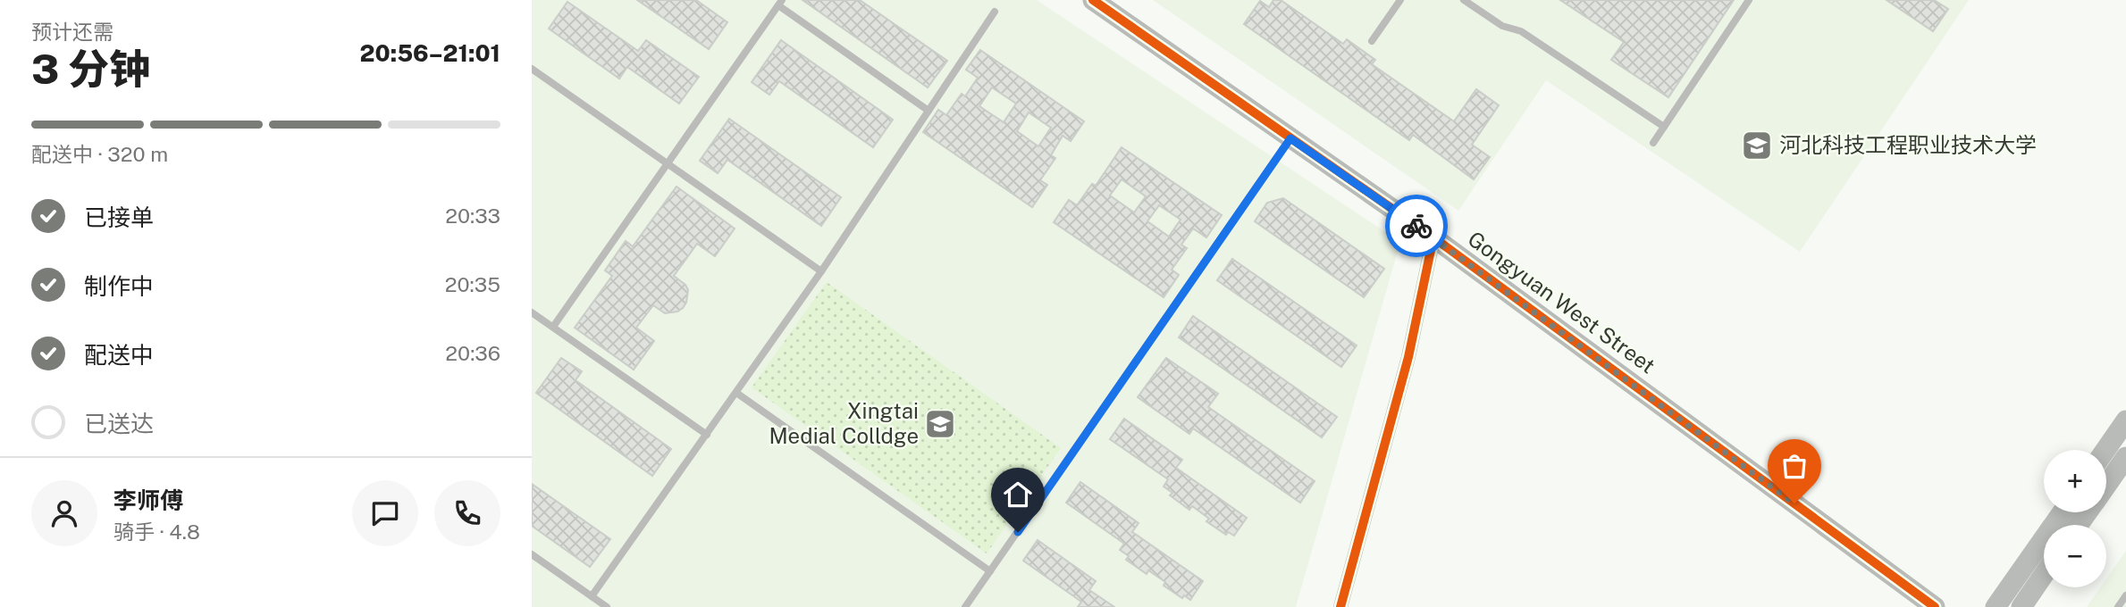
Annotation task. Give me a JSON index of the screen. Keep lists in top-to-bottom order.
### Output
{
  "streets": {
    "street": ["Gongyuan West Street"]
  },
  "places": {
    "school or university": ["河北科技工程职业技术大学", "Xingtai Medial Colldge"]
  },
  "page": {
    "heading": ["3 分钟", "预计还需", "20:56–21:01"],
    "panel": ["李师傅", "骑手 · 4.8"],
    "bar": "配送中 · 320 m",
    "list": [
      ["已接单", "20:33"],
      ["制作中", "20:35"],
      ["配送中", "20:36"],
      "已送达"
    ],
    "map_buttons": ["+", "−"]
  }
}
